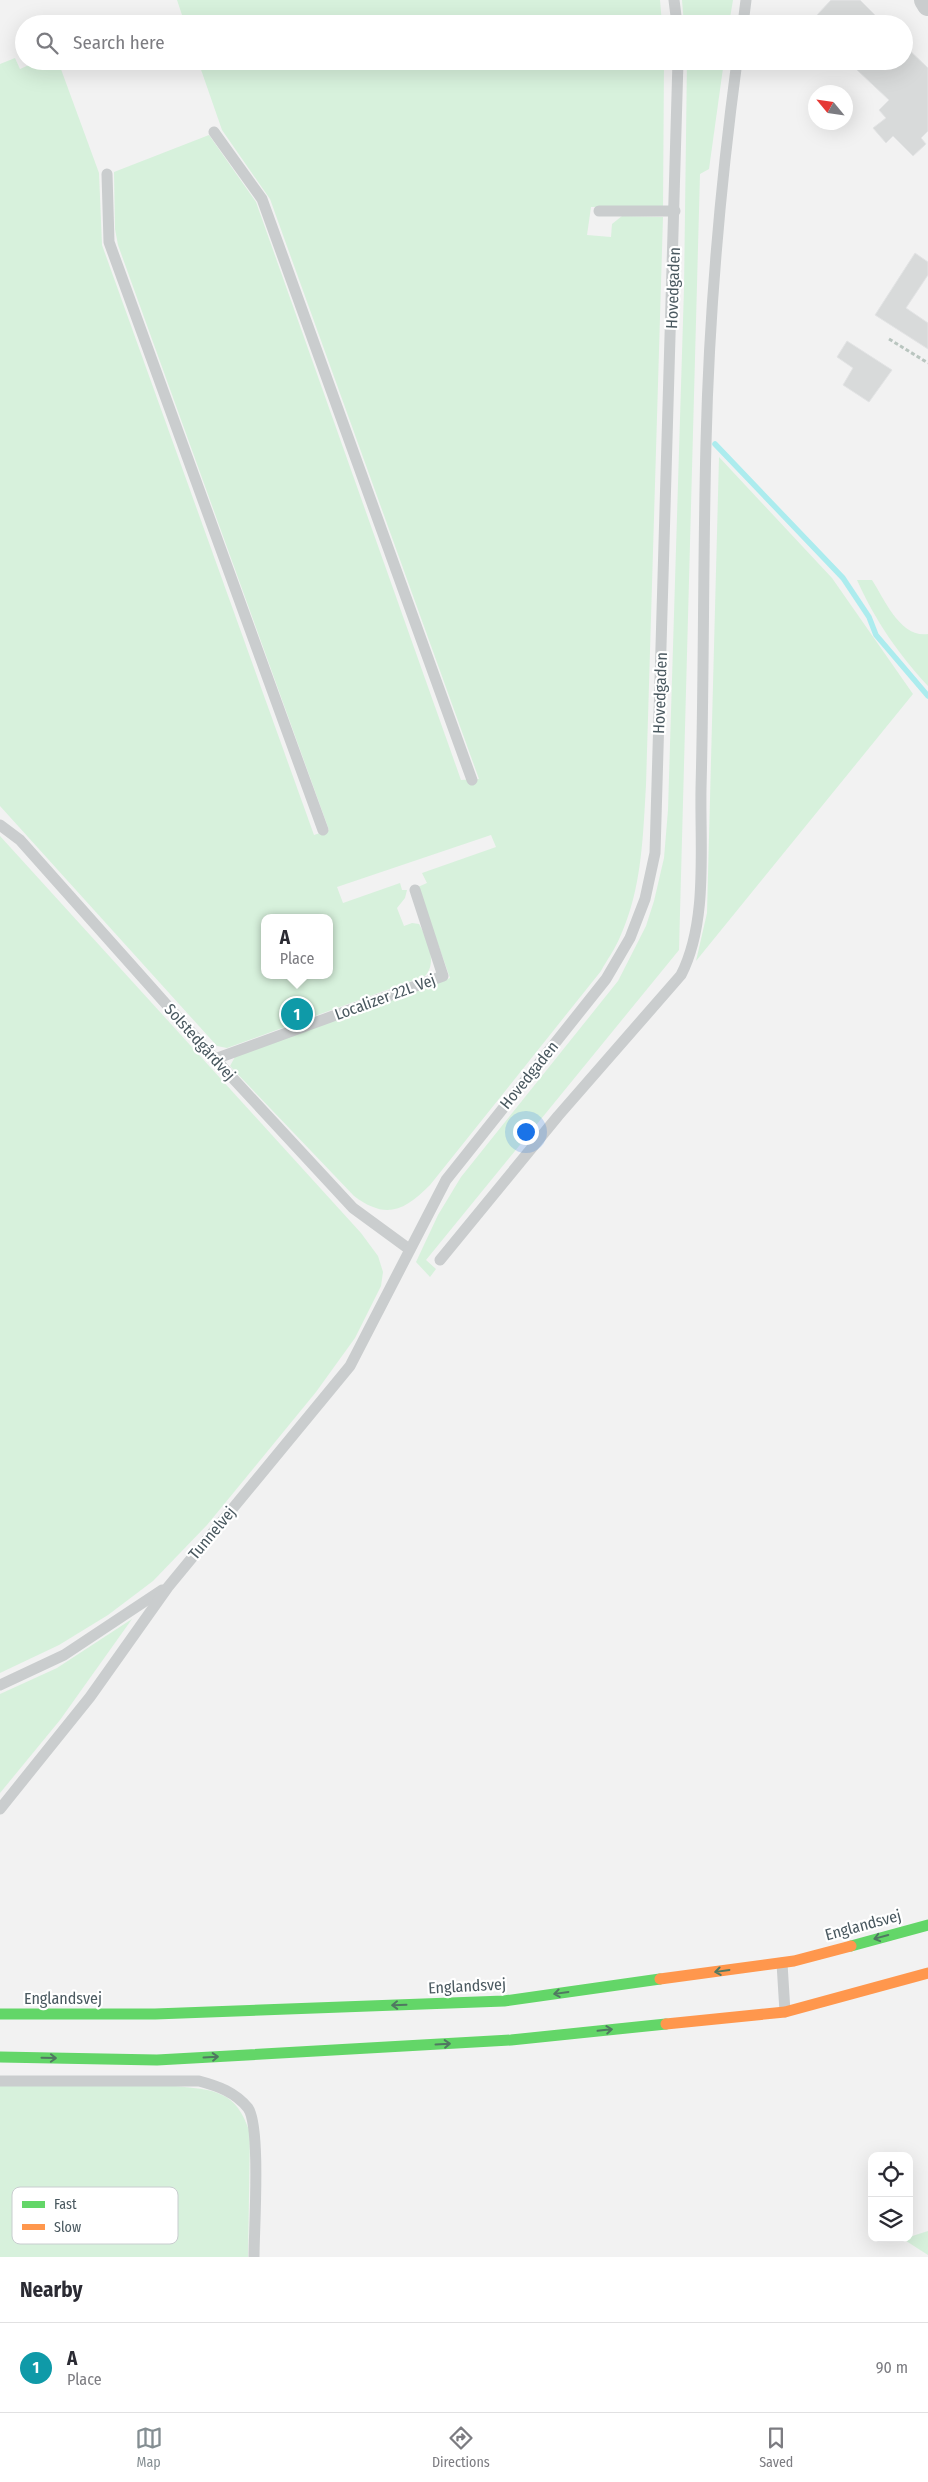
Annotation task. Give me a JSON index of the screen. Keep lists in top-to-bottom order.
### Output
{
  "streets": {
    "main road": ["Englandsvej"],
    "lane": [
      "Hovedgaden",
      "Localizer 22L Vej",
      "Solstedgårdvej",
      "Tunnelvej"
    ]
  },
  "crossings": [
    ["Hovedgaden", "Solstedgårdvej"],
    ["Hovedgaden", "Tunnelvej"],
    ["Localizer 22L Vej", "Solstedgårdvej"],
    ["Solstedgårdvej", "Tunnelvej"]
  ],
  "legend": ["Fast", "Slow"],
  "north": "top left",
  "page": {
    "search": "Search here",
    "popup": ["A", "Place"],
    "pins": "1",
    "heading": "Nearby",
    "list": [
      {
        "mark": "1",
        "name": "A",
        "note": "Place",
        "value": "90 m"
      }
    ],
    "nav": ["Map", "Directions", "Saved"]
  }
}
